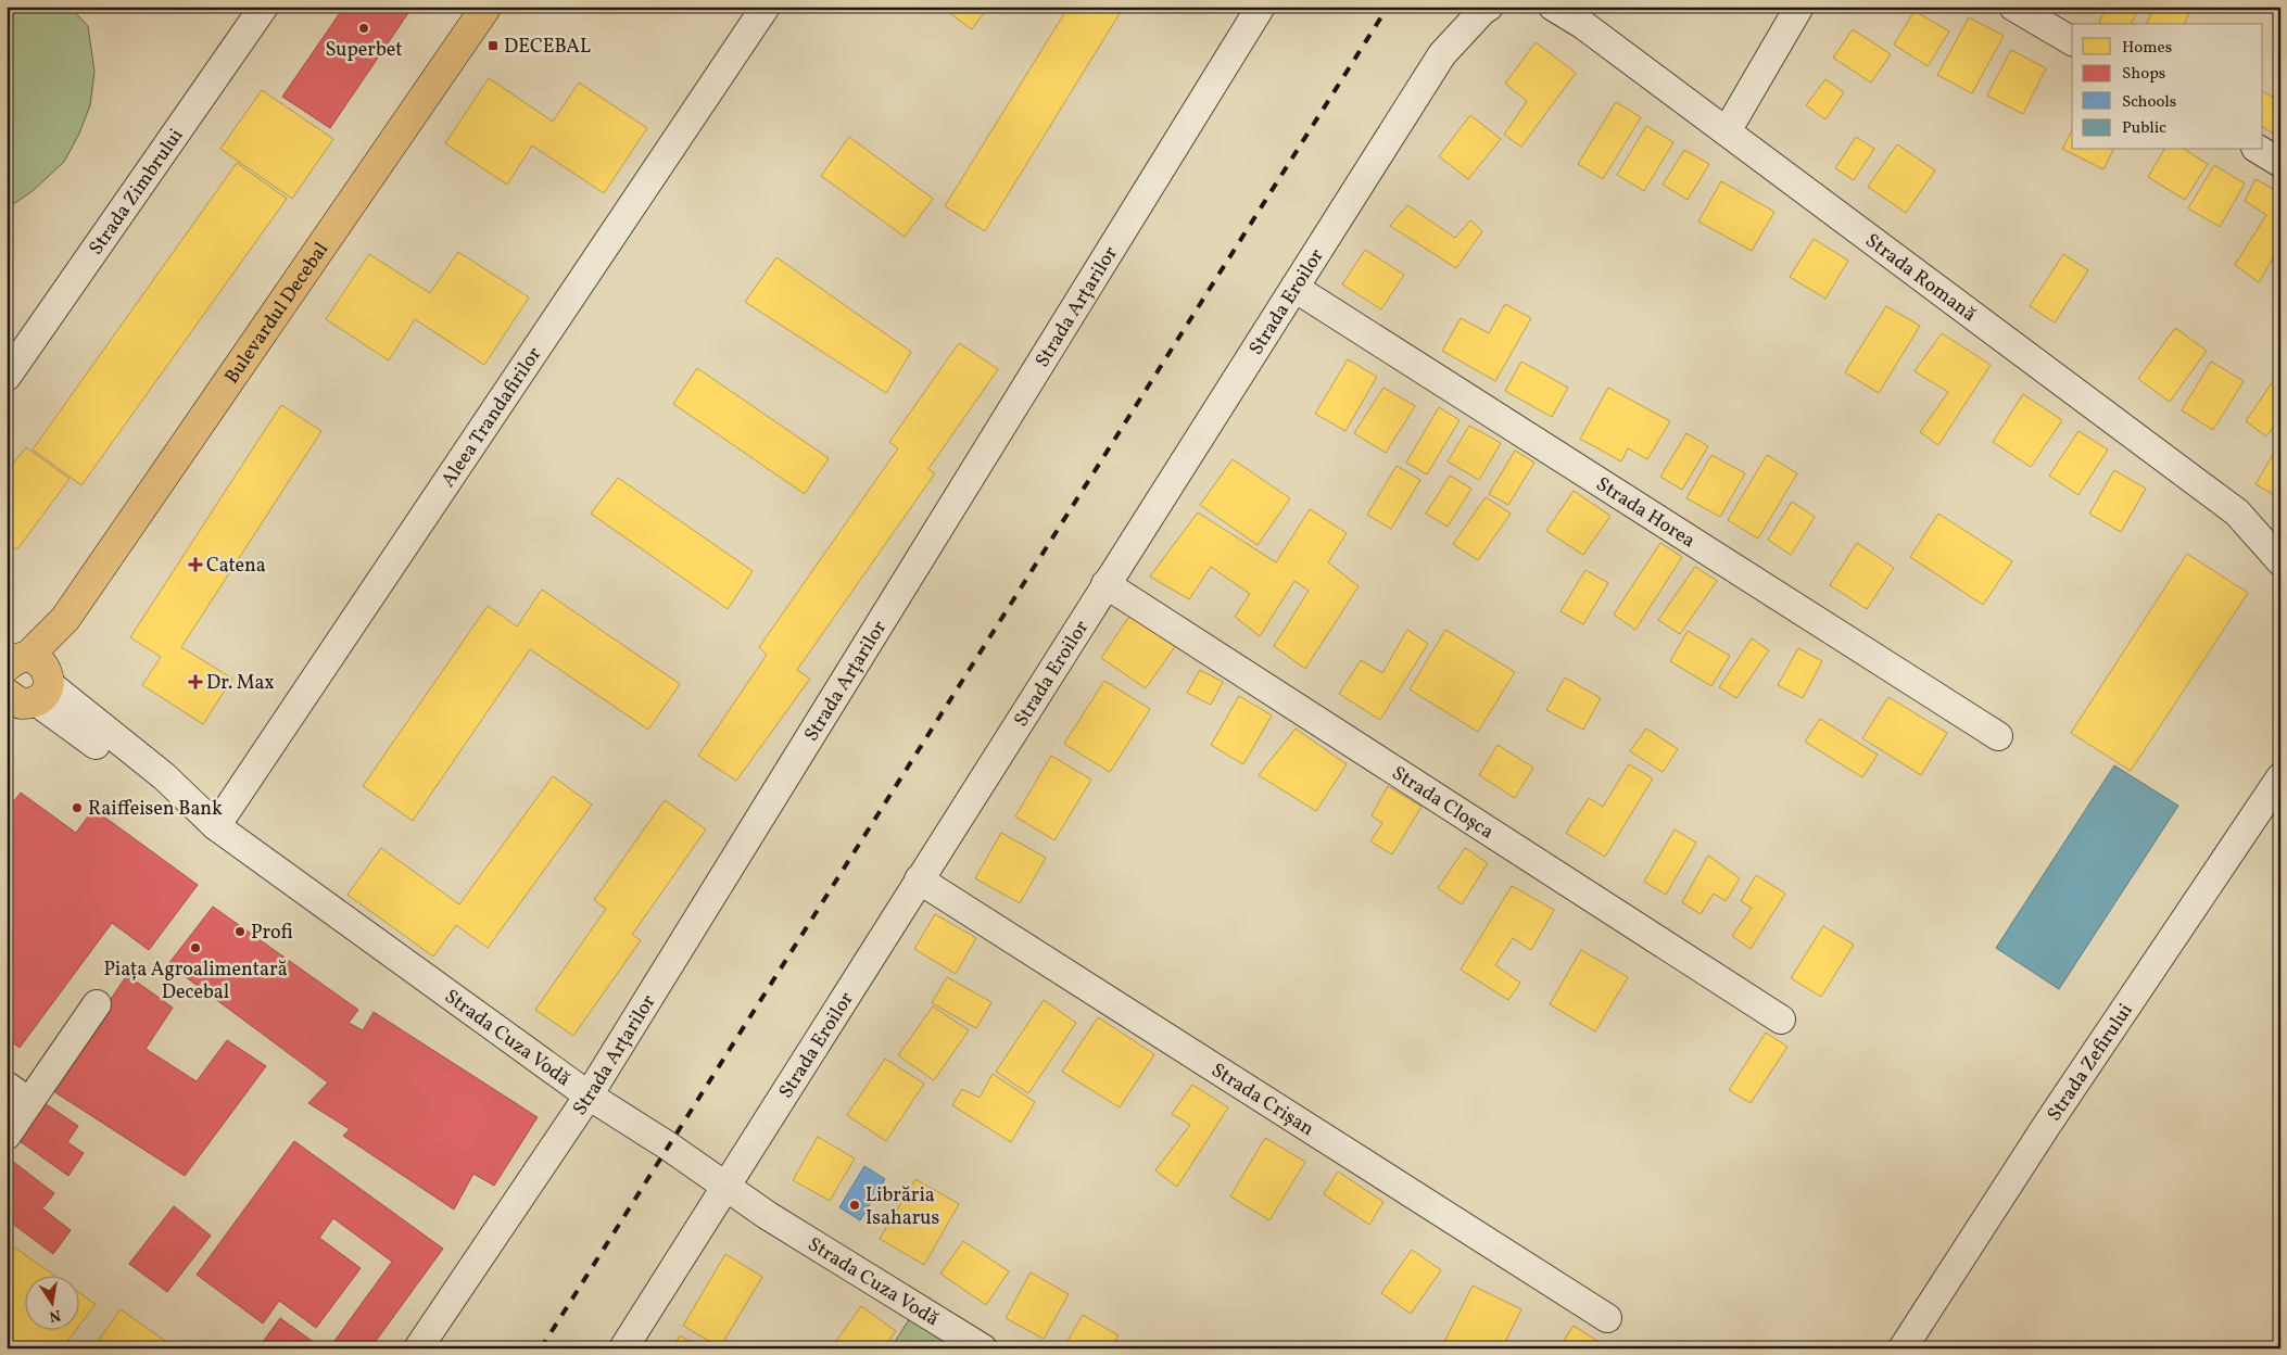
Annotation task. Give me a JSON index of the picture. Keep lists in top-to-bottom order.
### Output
{
  "streets": {
    "main road": ["Bulevardul Decebal"],
    "street": [
      "Strada Zimbrului",
      "Strada Romană",
      "Strada Eroilor",
      "Strada Arțarilor",
      "Aleea Trandafirilor",
      "Strada Horea",
      "Strada Cloșca",
      "Strada Cuza Vodă",
      "Strada Zefirului",
      "Strada Crișan"
    ]
  },
  "crossings": [
    ["Strada Eroilor", "Strada Horea"],
    ["Strada Eroilor", "Strada Cloșca"],
    ["Strada Eroilor", "Strada Cuza Vodă"],
    ["Strada Eroilor", "Strada Crișan"],
    ["Strada Arțarilor", "Strada Cuza Vodă"],
    ["Bulevardul Decebal", "Strada Cuza Vodă"],
    ["Aleea Trandafirilor", "Strada Cuza Vodă"]
  ],
  "places": {
    "other": [
      "Superbet",
      "Raiffeisen Bank",
      "Profi",
      "Piața Agroalimentară Decebal",
      "Librăria Isaharus"
    ],
    "transit": ["DECEBAL"],
    "health": ["Catena", "Dr. Max"]
  },
  "legend": [
    "Homes",
    "Shops",
    "Schools",
    "Public"
  ],
  "north": "bottom"
}
